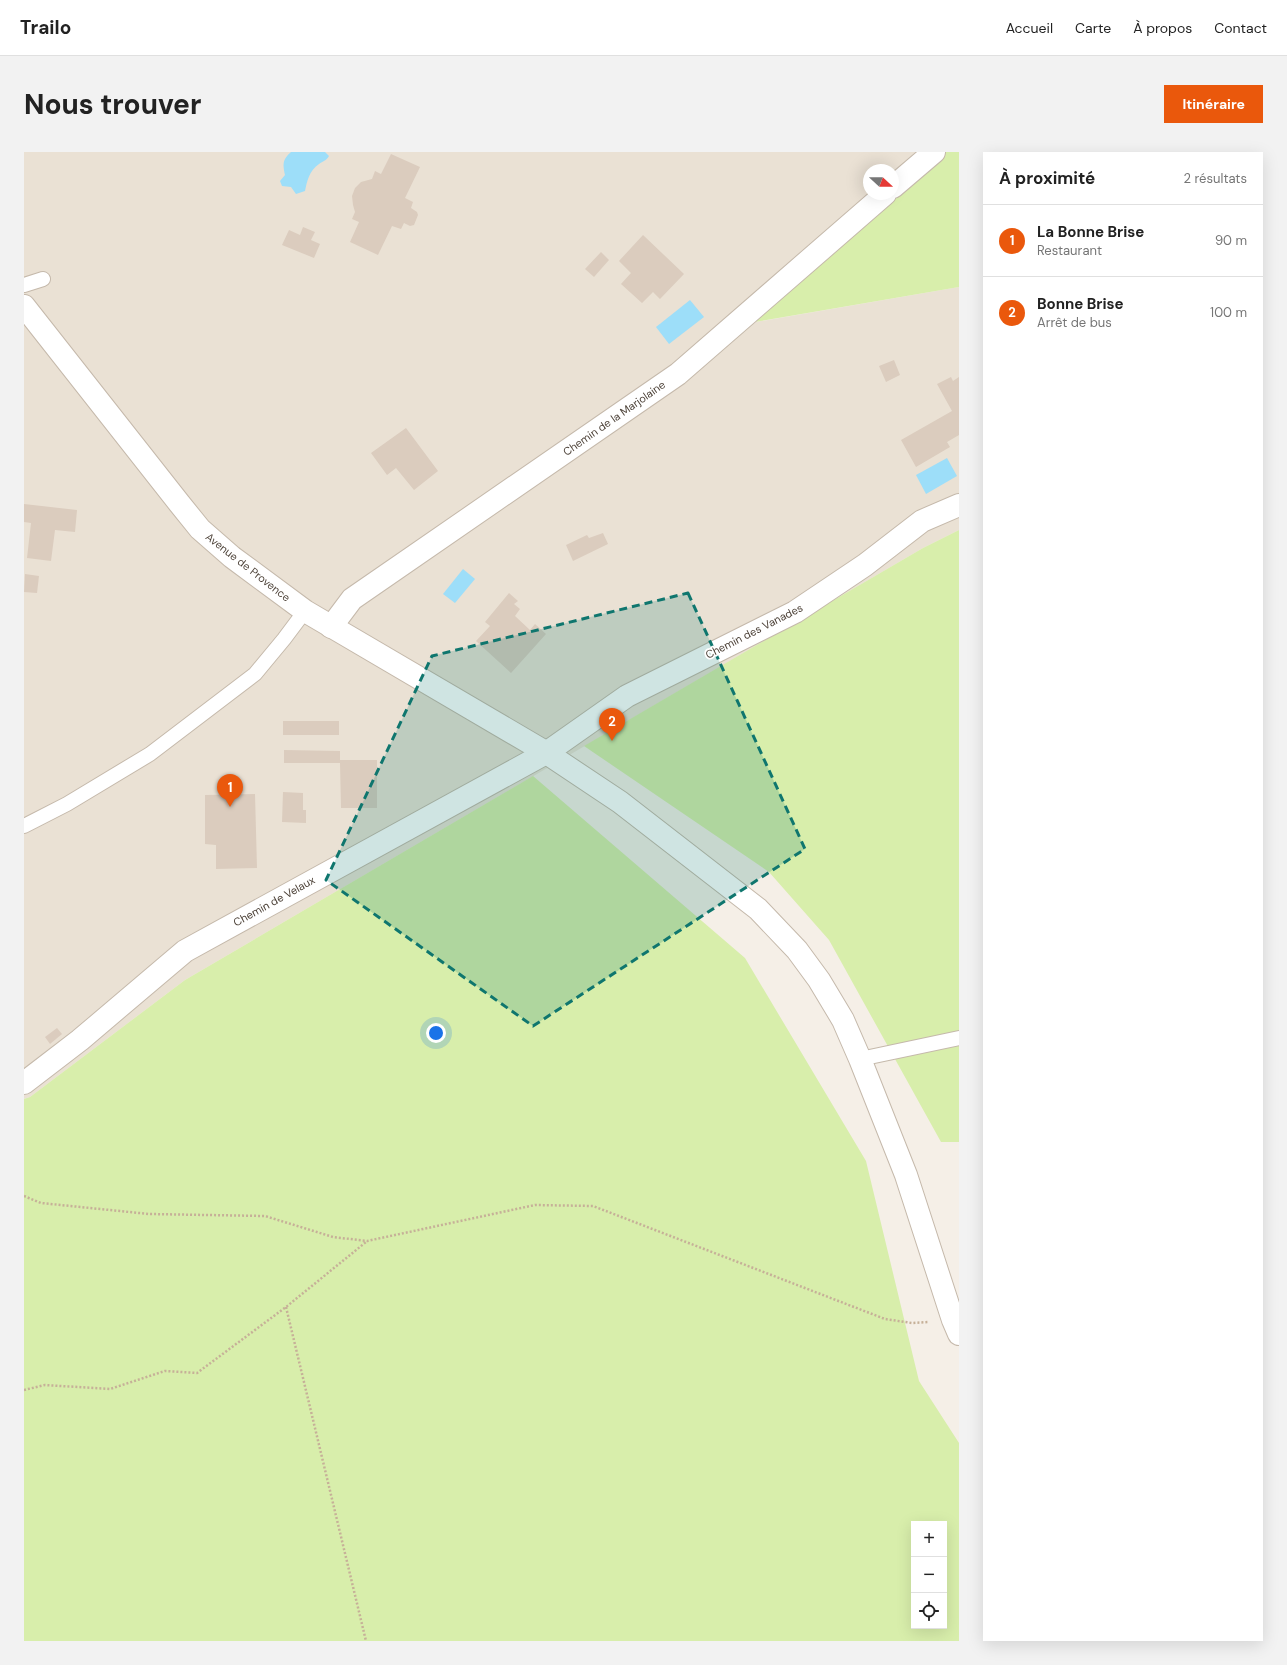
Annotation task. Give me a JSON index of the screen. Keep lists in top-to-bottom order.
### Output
{
  "streets": {
    "street": [
      "Chemin de la Marjolaine",
      "Avenue de Provence",
      "Chemin des Vanades",
      "Chemin de Velaux"
    ]
  },
  "crossings": [
    ["Chemin de la Marjolaine", "Avenue de Provence"],
    ["Avenue de Provence", "Chemin des Vanades"],
    ["Avenue de Provence", "Chemin de Velaux"],
    ["Chemin des Vanades", "Chemin de Velaux"]
  ],
  "north": "right",
  "page": {
    "header": "Trailo",
    "nav": [
      "Accueil",
      "Carte",
      "À propos",
      "Contact"
    ],
    "buttons": "Itinéraire",
    "title": "Nous trouver",
    "heading": ["À proximité", "2 résultats"],
    "list": [
      {
        "mark": "1",
        "name": "La Bonne Brise",
        "note": "Restaurant",
        "value": "90 m"
      },
      {
        "mark": "2",
        "name": "Bonne Brise",
        "note": "Arrêt de bus",
        "value": "100 m"
      }
    ],
    "pins": ["2", "1"],
    "map_buttons": ["+", "−"]
  }
}
